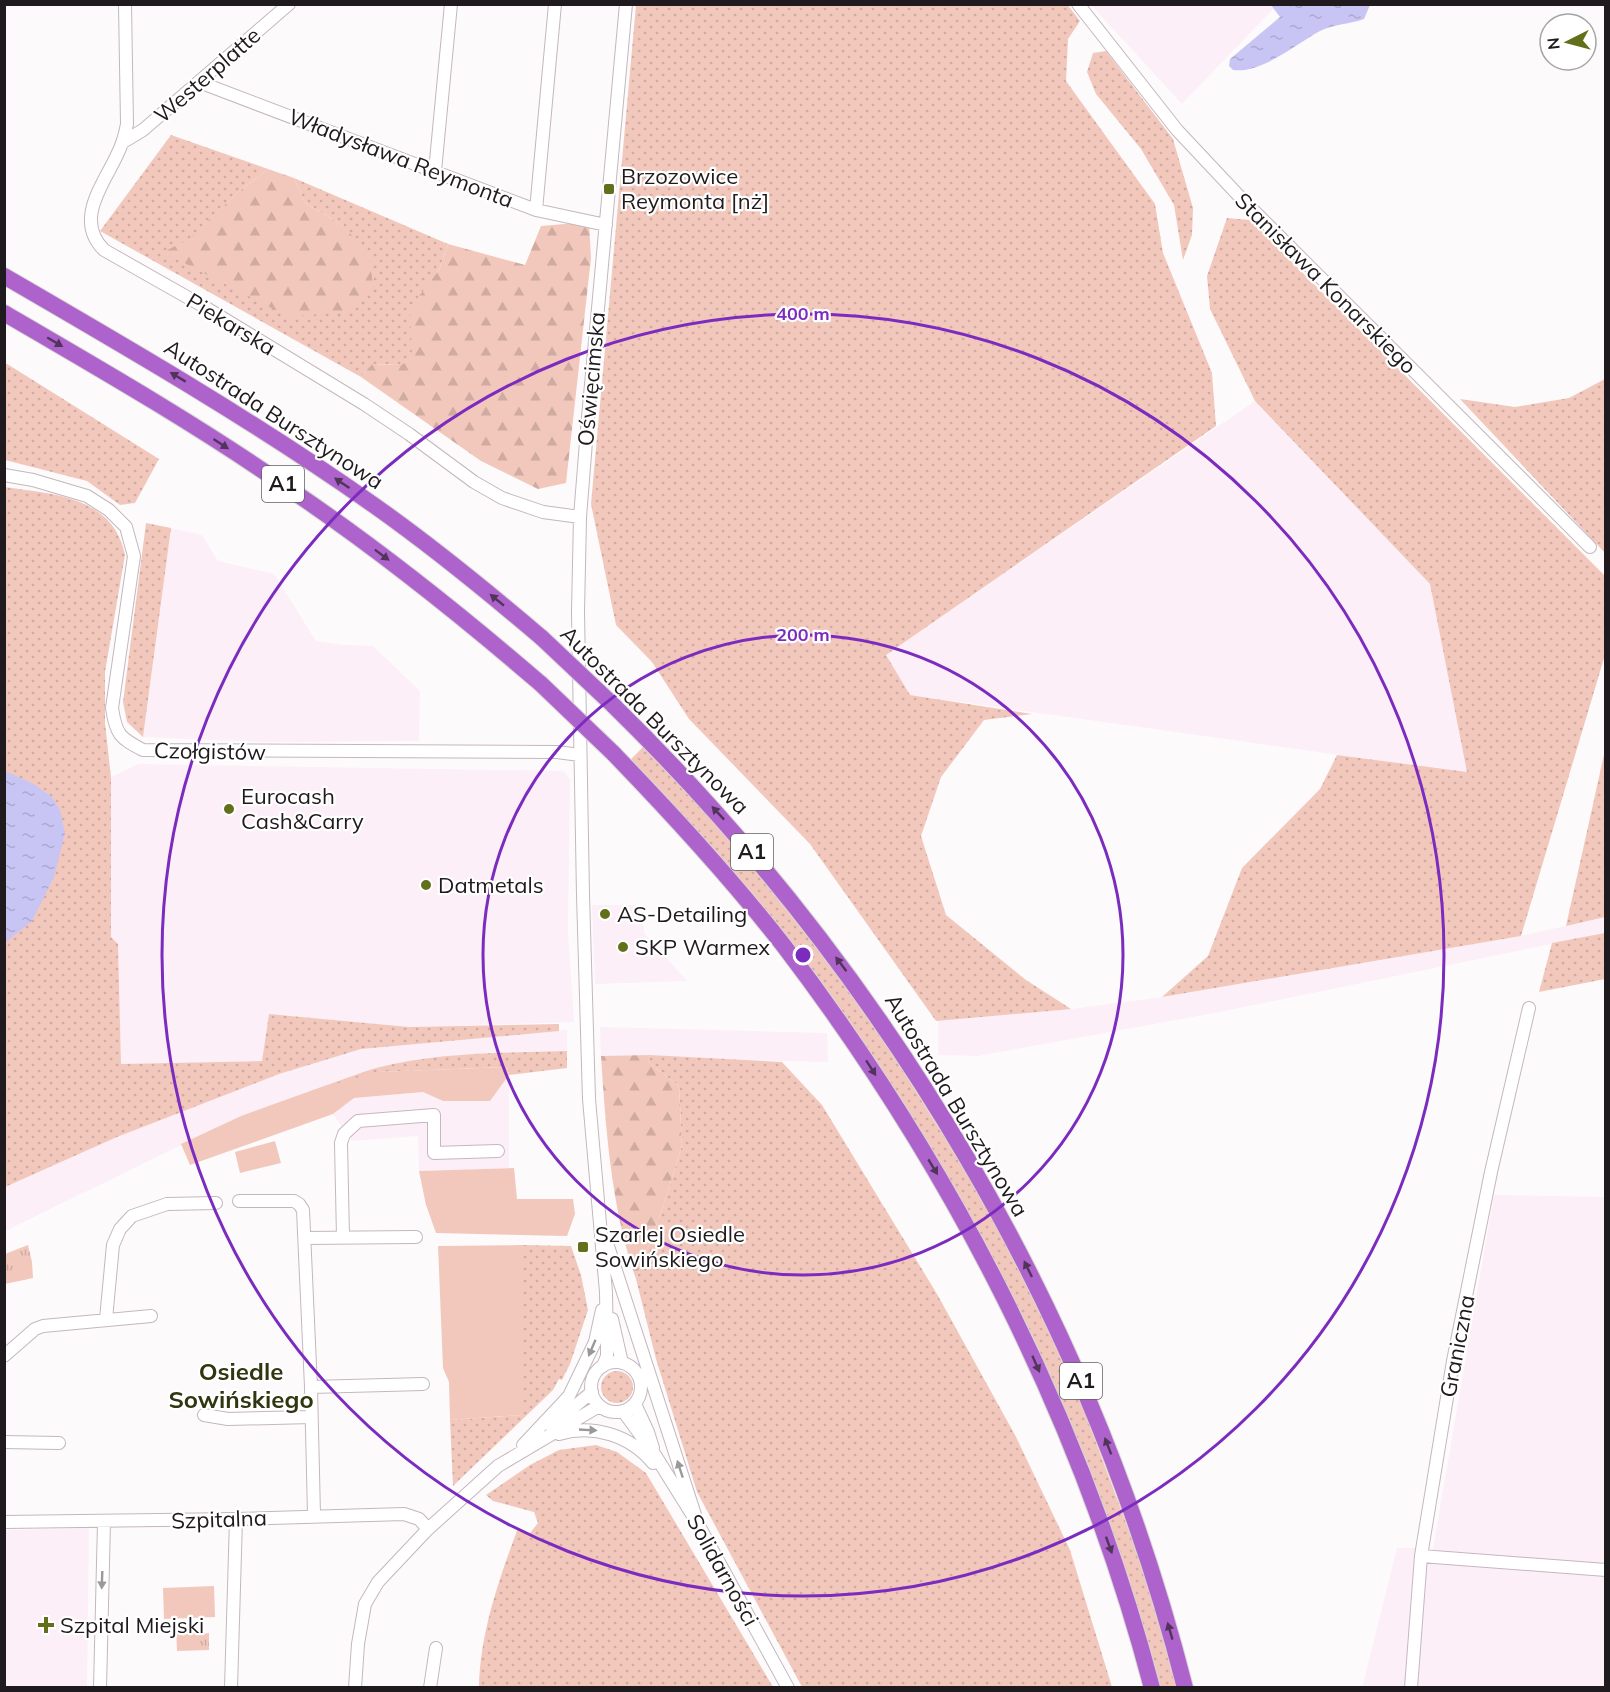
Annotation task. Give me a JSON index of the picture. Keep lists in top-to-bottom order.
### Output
{
  "streets": {
    "highway": ["Autostrada Bursztynowa", "A1"],
    "street": [
      "Westerplatte",
      "Władysława Reymonta",
      "Stanisława Konarskiego",
      "Piekarska",
      "Oświęcimska",
      "Czołgistów",
      "Graniczna",
      "Szpitalna",
      "Solidarności"
    ]
  },
  "crossings": [
    ["Westerplatte", "Władysława Reymonta"],
    ["Westerplatte", "Piekarska"],
    ["Władysława Reymonta", "Oświęcimska"],
    ["Piekarska", "Oświęcimska"],
    ["Oświęcimska", "Czołgistów"]
  ],
  "districts": ["Osiedle Sowińskiego"],
  "places": {
    "transit": ["Brzozowice Reymonta [nż]", "Szarlej Osiedle Sowińskiego"],
    "other": [
      "Eurocash Cash&Carry",
      "Datmetals",
      "AS-Detailing",
      "SKP Warmex"
    ],
    "health": ["Szpital Miejski"]
  },
  "north": "left",
  "rings": ["400 m", "200 m"]
}
